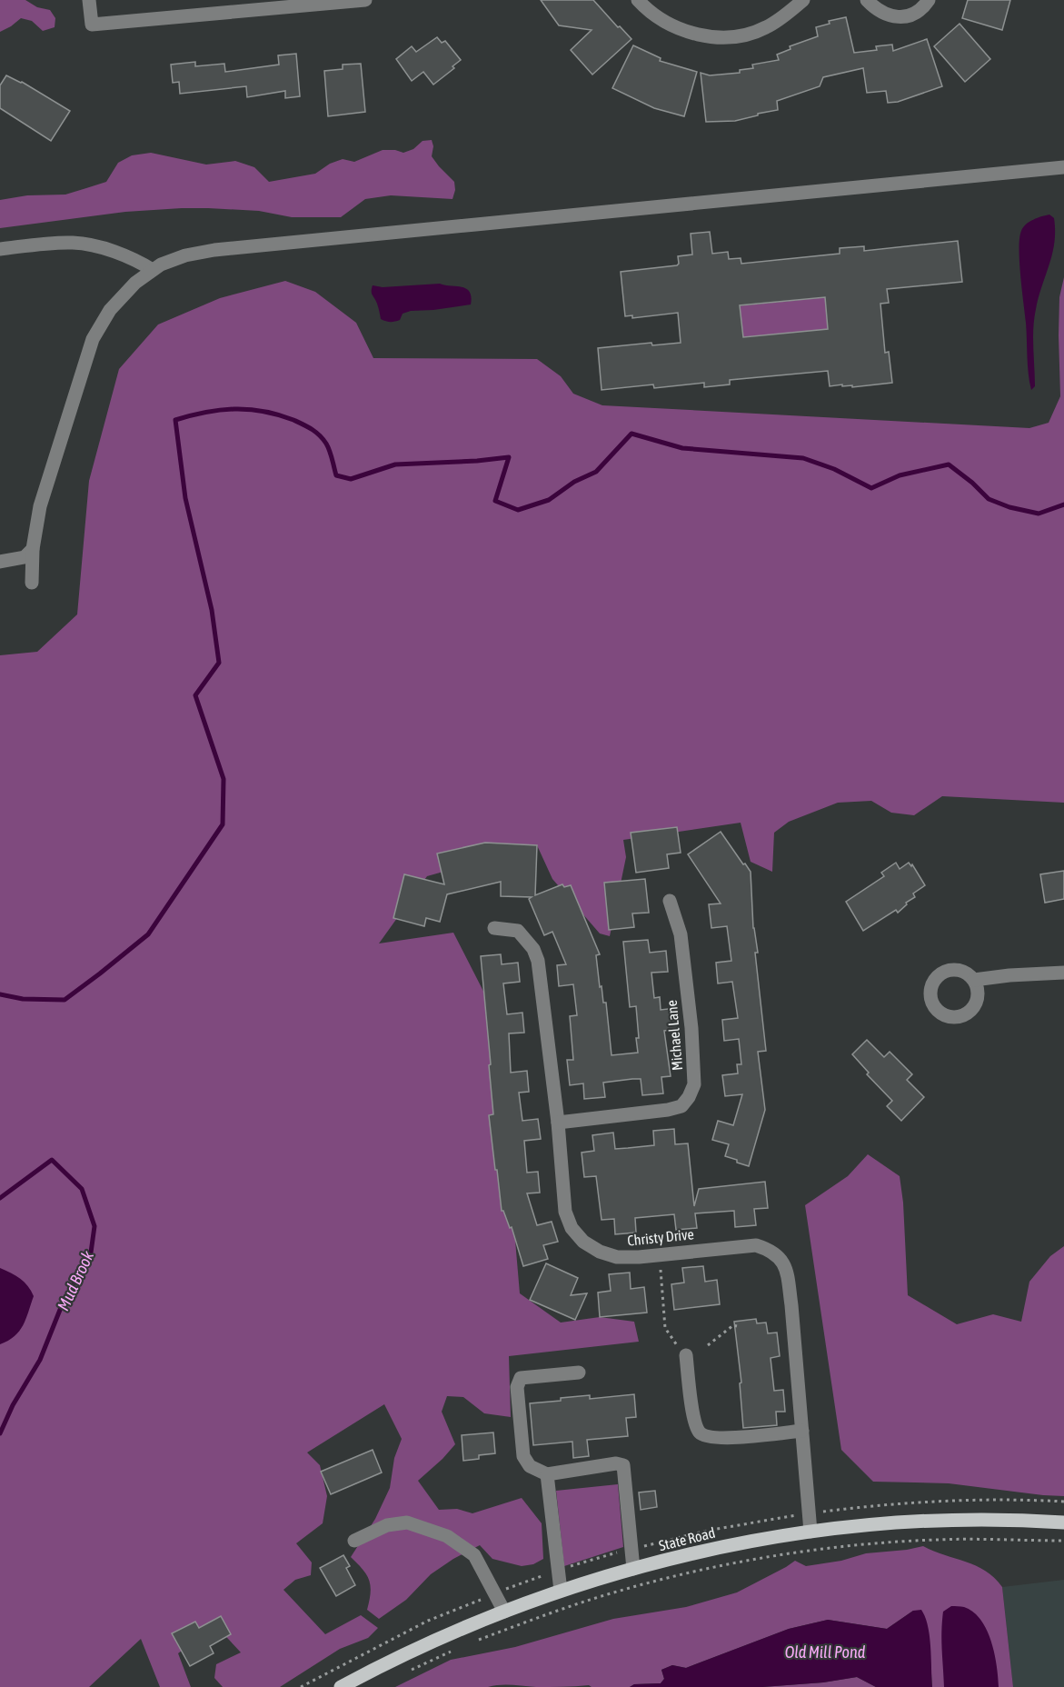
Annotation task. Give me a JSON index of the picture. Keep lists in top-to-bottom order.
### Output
{
  "streets": {
    "main road": ["State Road"],
    "street": ["Michael Lane", "Christy Drive"]
  },
  "crossings": [
    ["Michael Lane", "Christy Drive"],
    ["Christy Drive", "State Road"]
  ],
  "water": ["Mud Brook", "Old Mill Pond"]
}
